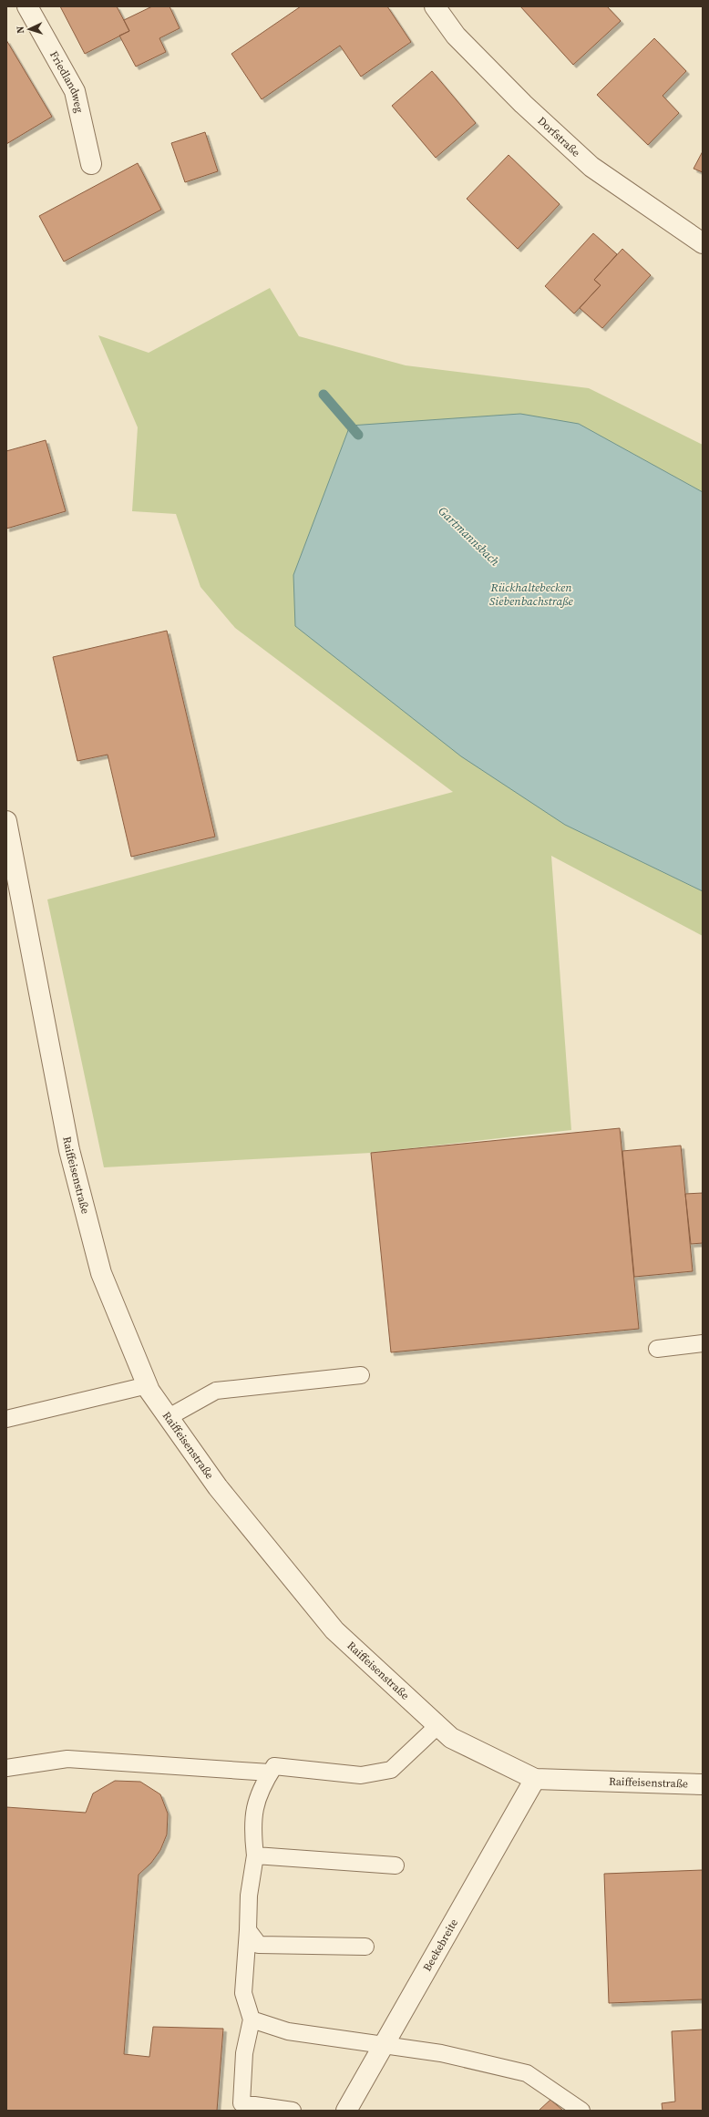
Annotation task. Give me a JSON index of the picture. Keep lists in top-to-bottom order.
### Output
{
  "streets": {
    "street": [
      "Friedlandweg",
      "Dorfstraße",
      "Raiffeisenstraße",
      "Beekebreite"
    ]
  },
  "crossings": [
    ["Raiffeisenstraße", "Beekebreite"]
  ],
  "water": ["Gartmannsbach", "Rückhaltebecken Siebenbachstraße"],
  "north": "left"
}
